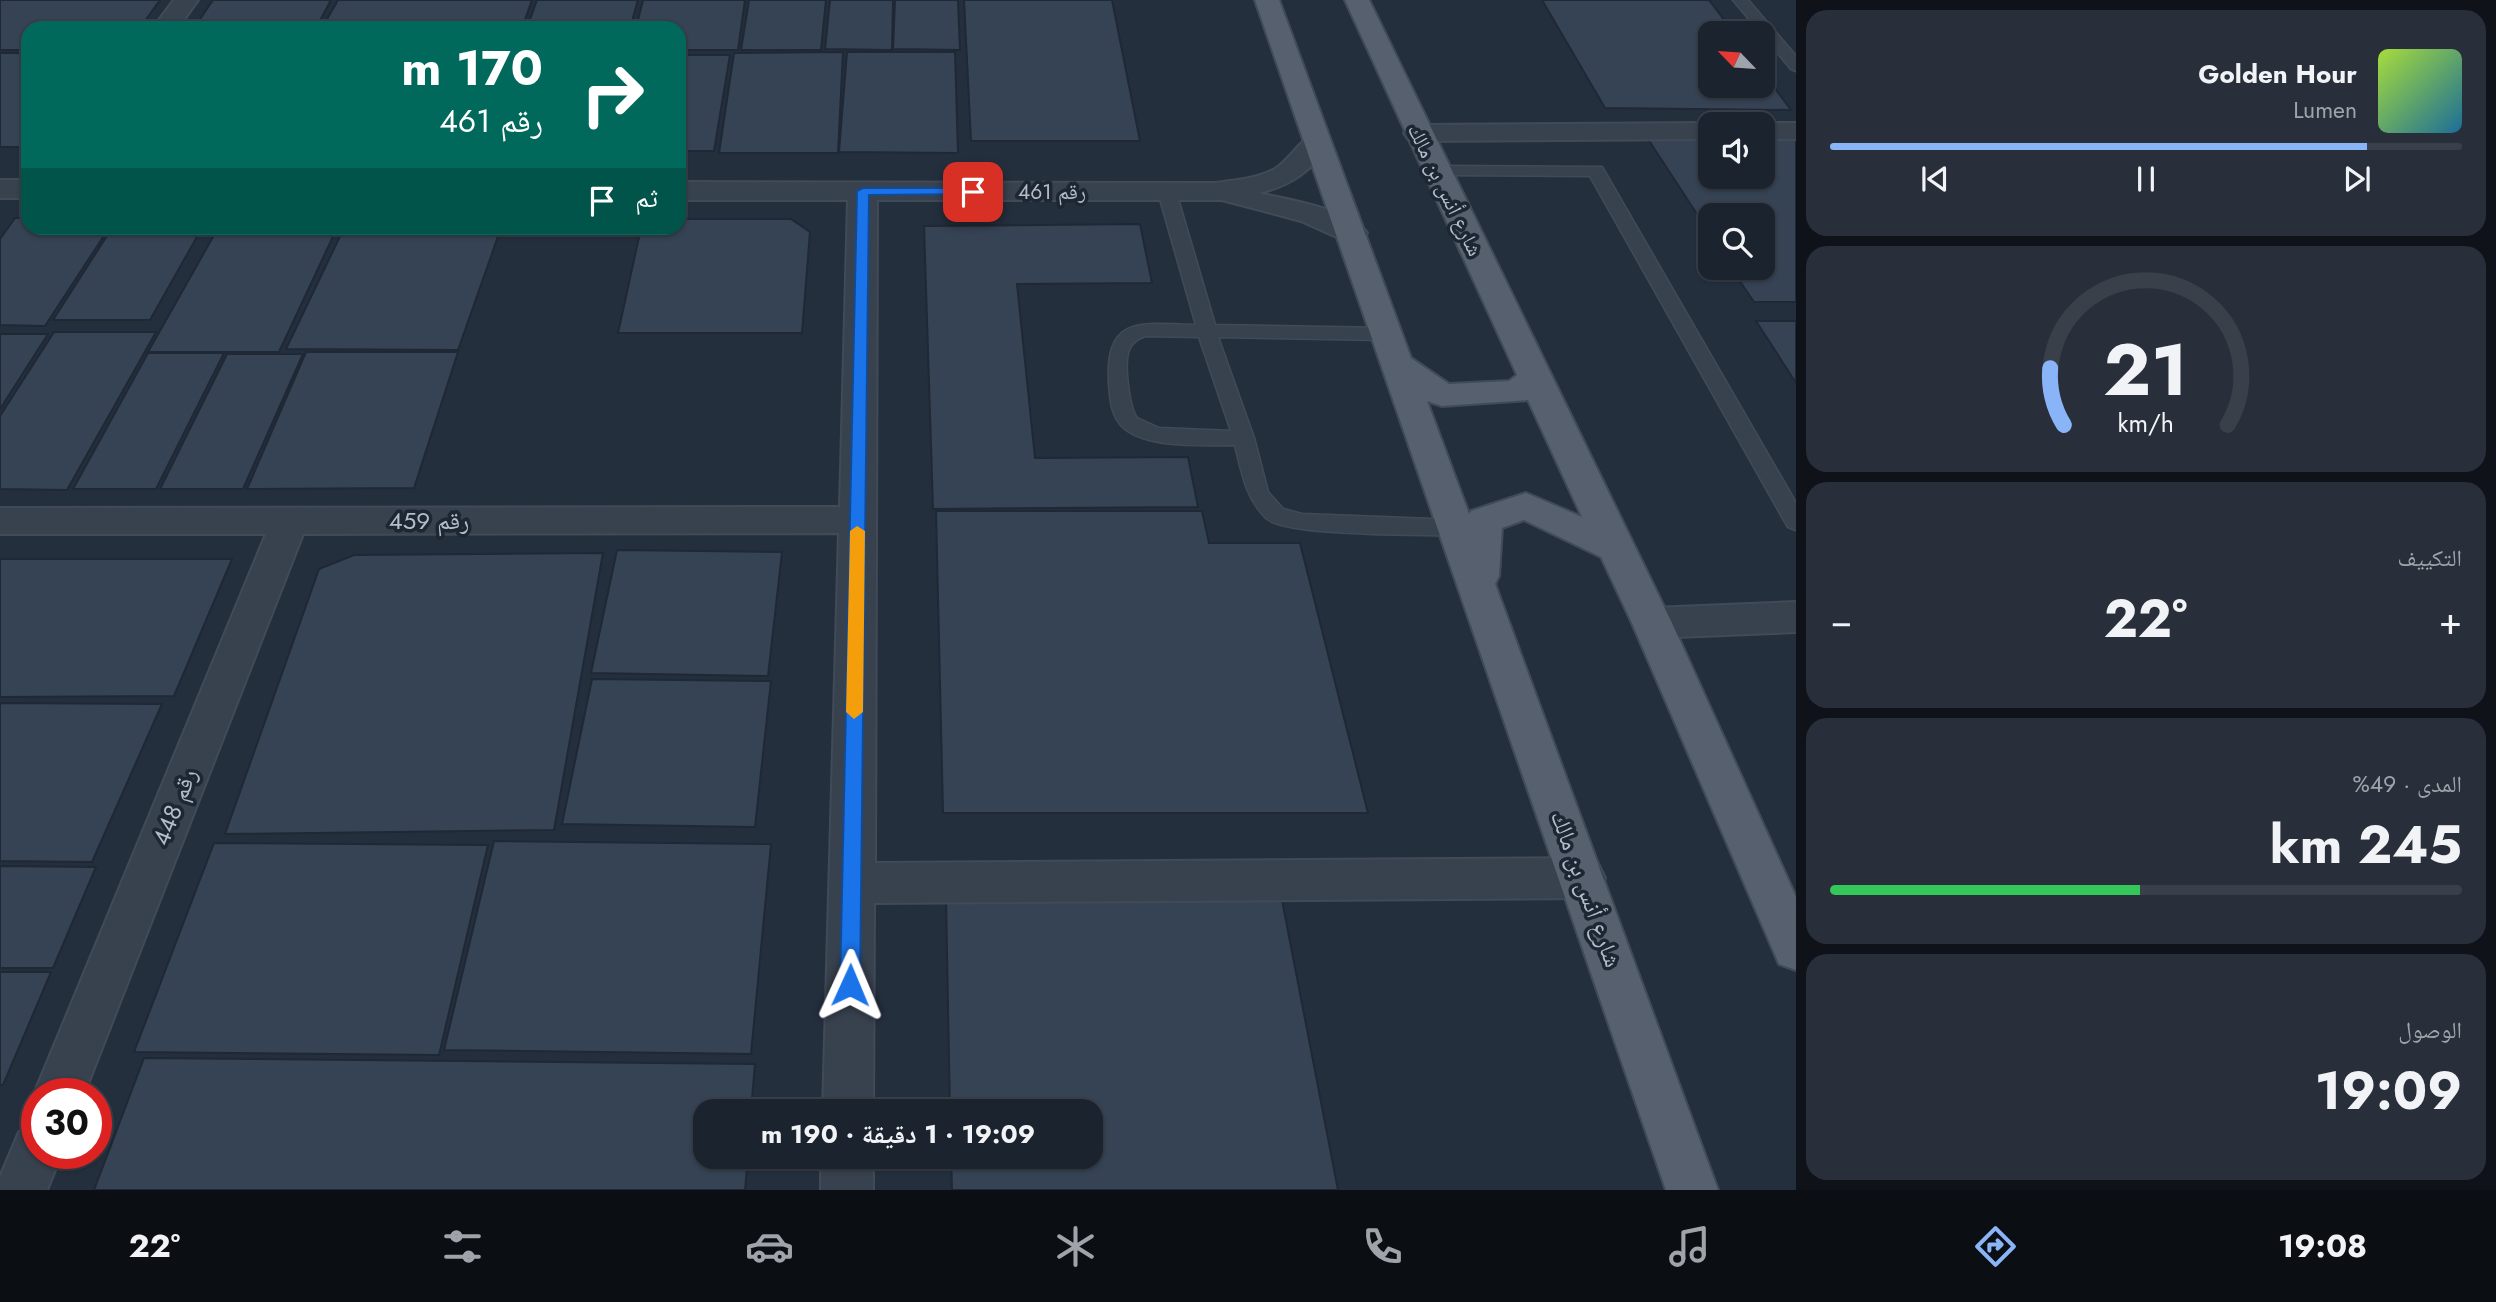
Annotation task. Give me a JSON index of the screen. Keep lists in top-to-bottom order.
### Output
{
  "streets": {
    "main road": ["شارع أنس بن مالك"],
    "street": ["رقم 461", "رقم 459", "رقم 448"]
  },
  "crossings": [
    ["رقم 459", "رقم 448"]
  ],
  "north": "top left",
  "page": {
    "turn": ["170 m", "رقم 461"],
    "song": ["Golden Hour", "Lumen"],
    "then": "ثم",
    "tile": [
      "التكييف",
      ["المدى · 49%", "245 km"],
      ["الوصول", "19:09"]
    ],
    "heat": ["−", "22°", "+"],
    "limit": "30",
    "trip": "19:09 · 1 دقيقة · 190 m",
    "tabs": ["19:08", "22°"],
    "gauge": ["21", "km/h"]
  }
}
